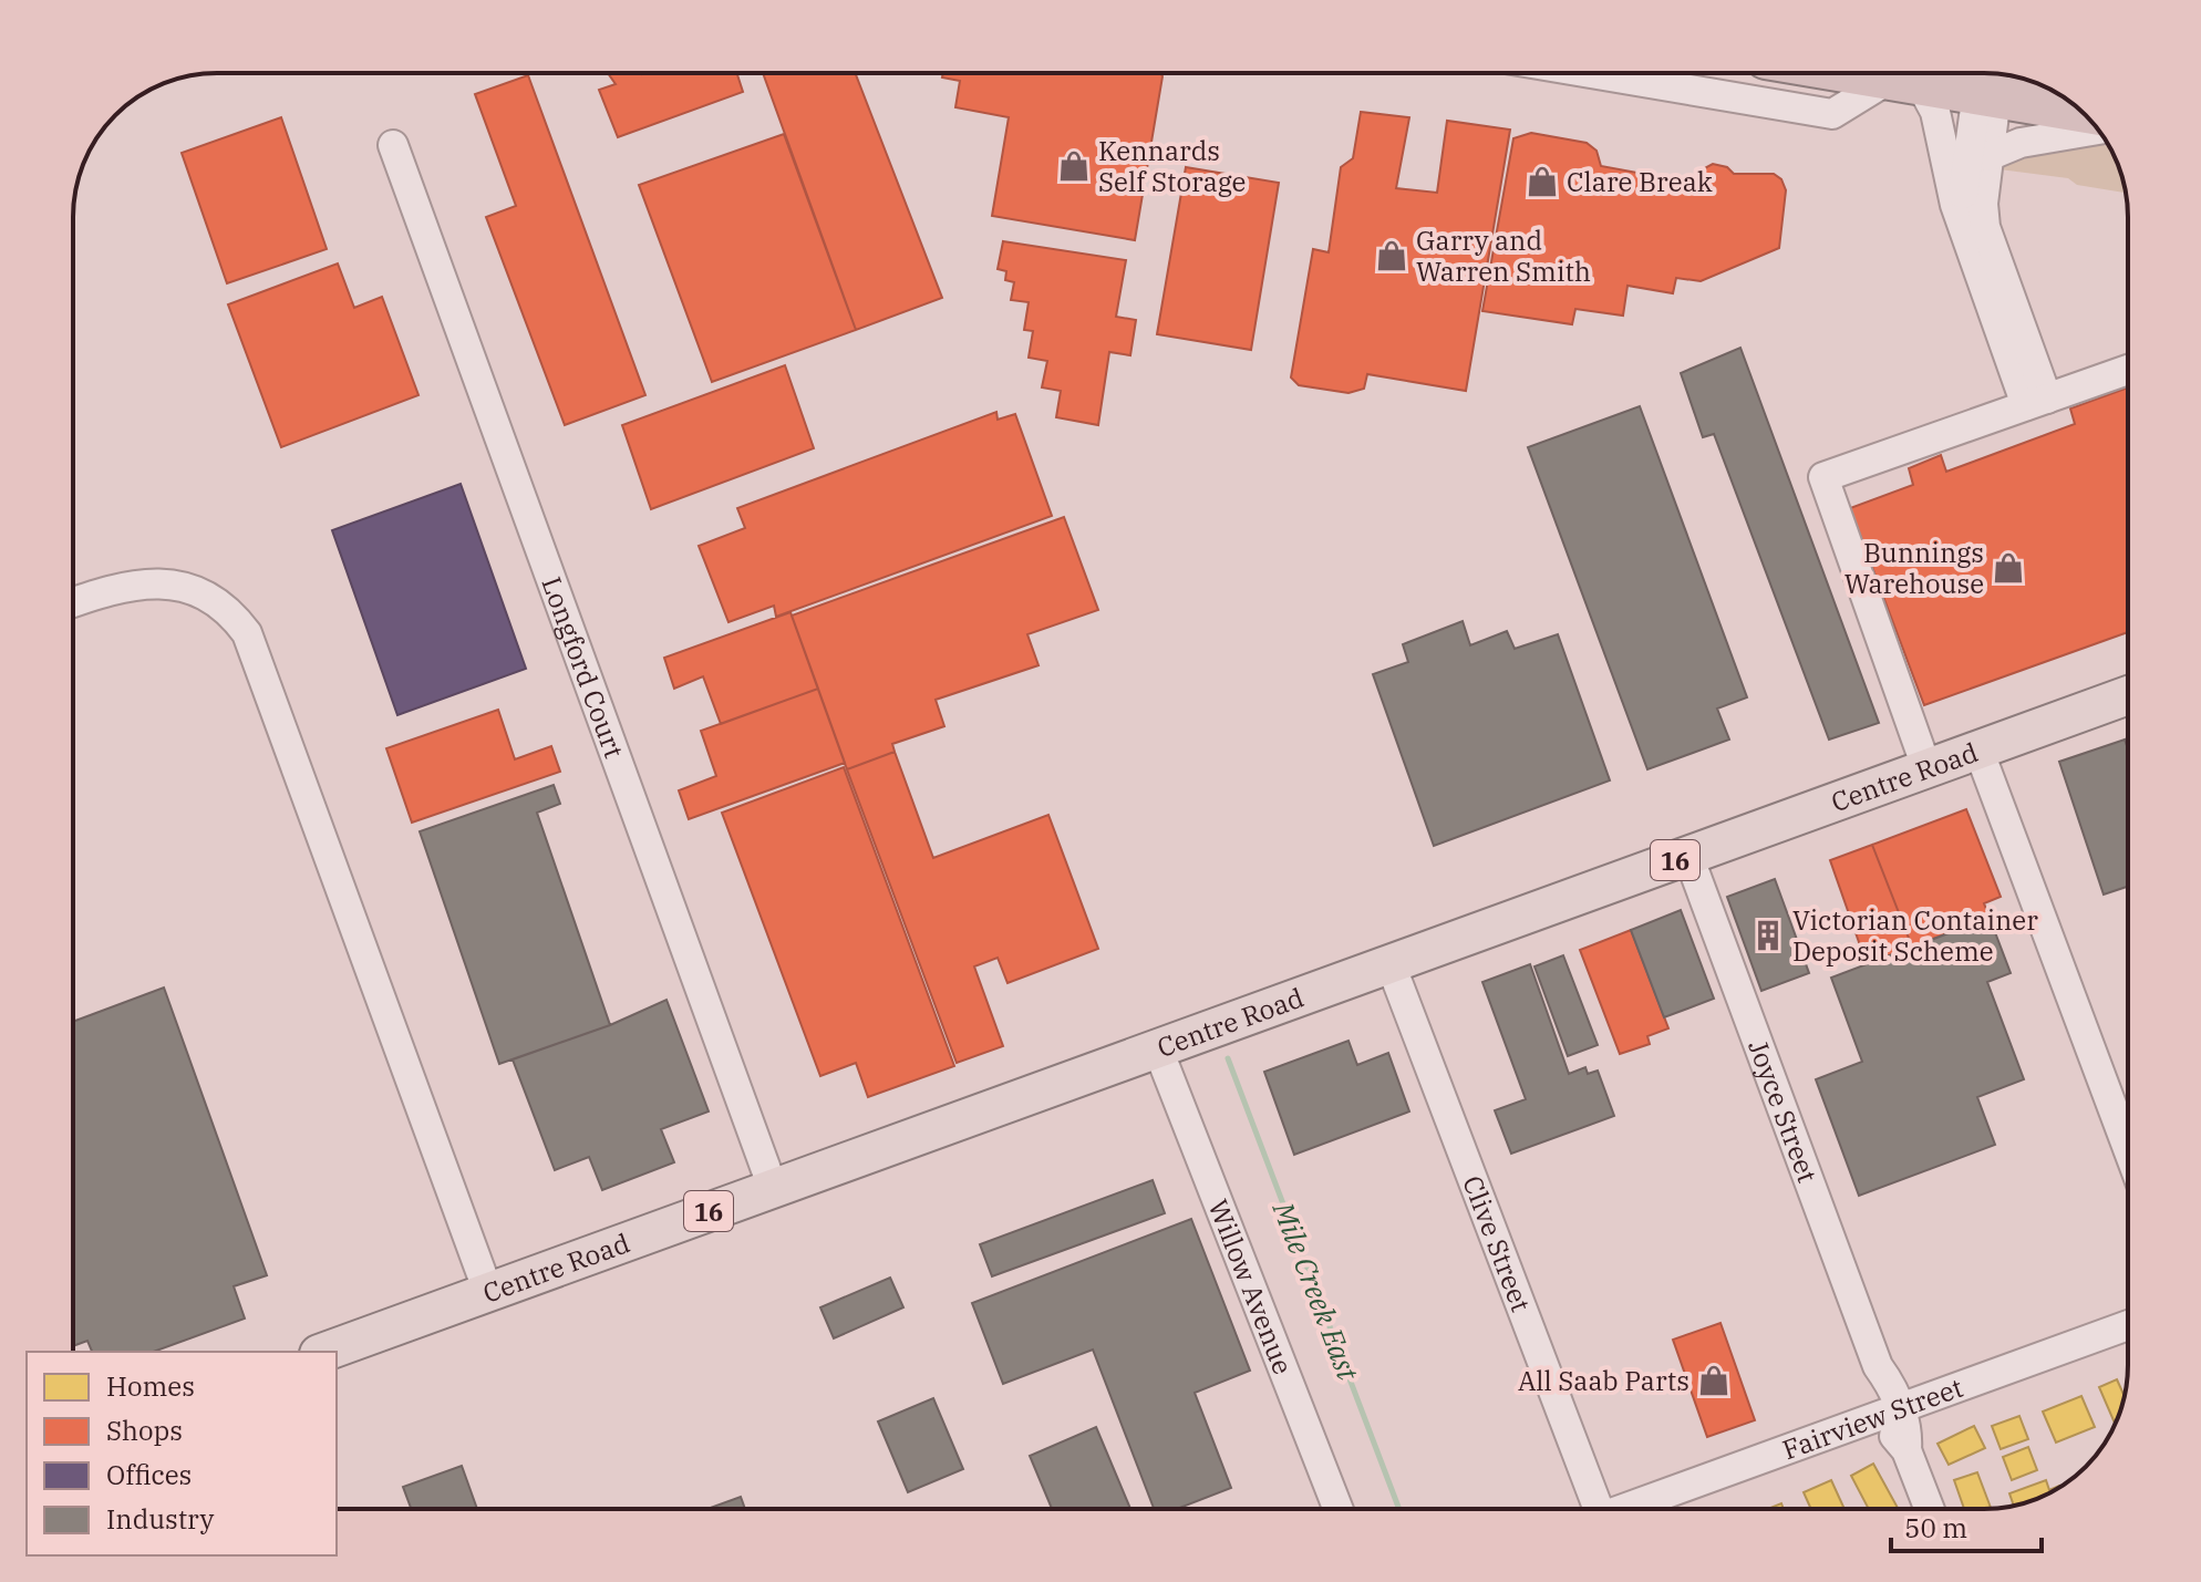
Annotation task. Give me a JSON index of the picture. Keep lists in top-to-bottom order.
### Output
{
  "streets": {
    "main road": ["Centre Road", "16"],
    "street": [
      "Longford Court",
      "Joyce Street",
      "Clive Street",
      "Willow Avenue",
      "Fairview Street"
    ]
  },
  "crossings": [
    ["Longford Court", "Centre Road"],
    ["Centre Road", "Joyce Street"],
    ["Centre Road", "Clive Street"],
    ["Centre Road", "Willow Avenue"],
    ["Joyce Street", "Fairview Street"]
  ],
  "water": ["Mile Creek East"],
  "places": {
    "shop": [
      "Kennards Self Storage",
      "Clare Break",
      "Garry and Warren Smith",
      "Bunnings Warehouse",
      "All Saab Parts"
    ],
    "building": ["Victorian Container Deposit Scheme"]
  },
  "legend": [
    "Homes",
    "Shops",
    "Offices",
    "Industry"
  ],
  "scale_bar": "50 m"
}
